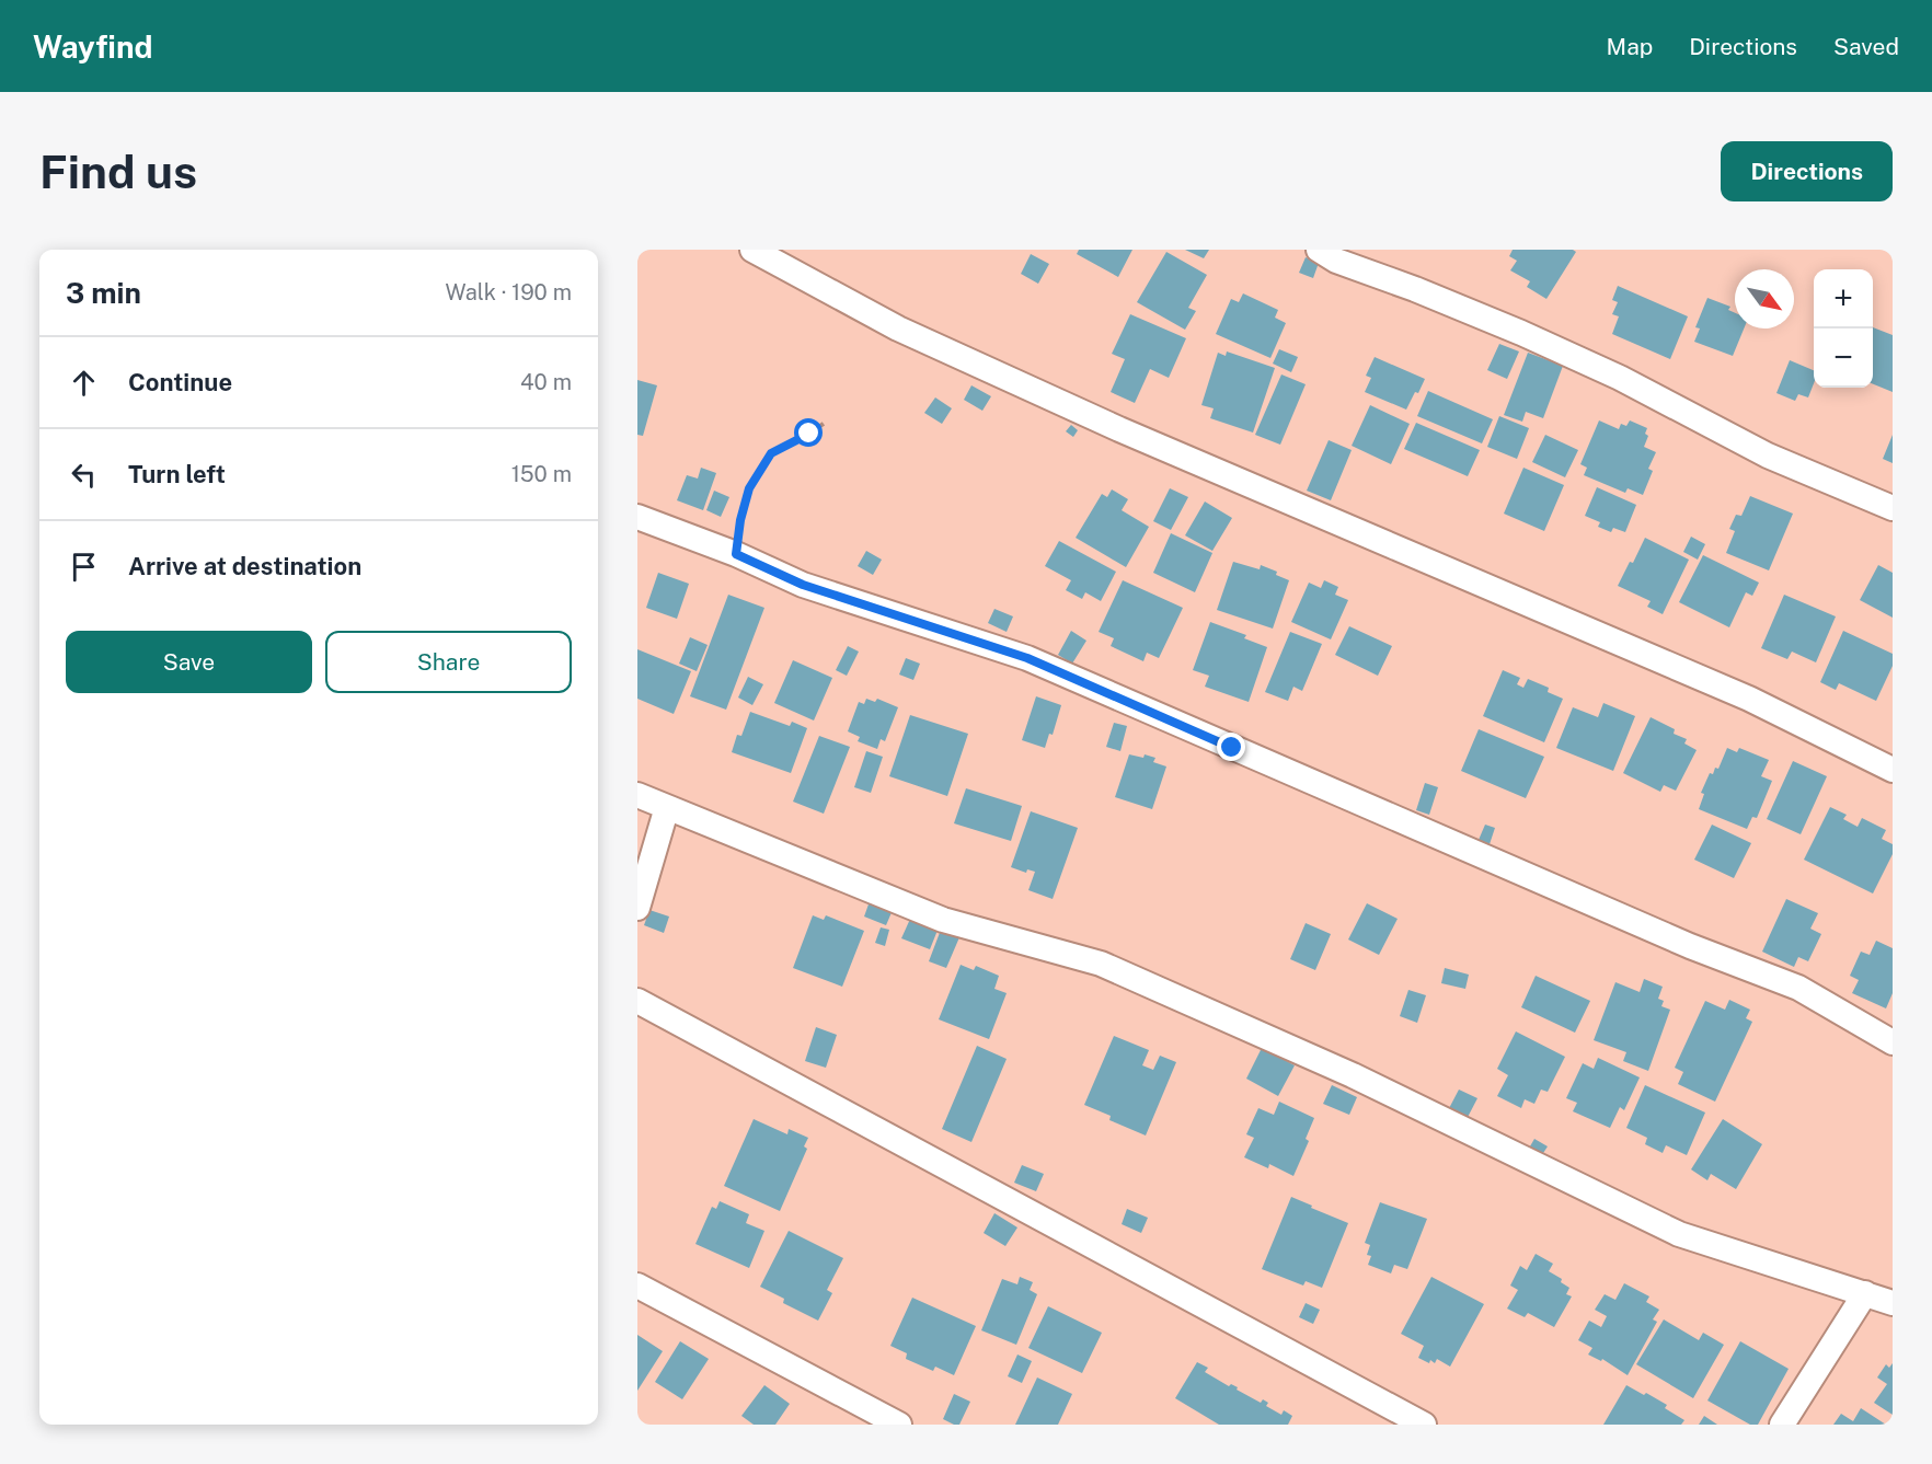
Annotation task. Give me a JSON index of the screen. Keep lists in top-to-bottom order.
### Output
{
  "north": "bottom right",
  "page": {
    "header": "Wayfind",
    "nav": ["Map", "Directions", "Saved"],
    "buttons": [
      "Directions",
      ["Save", "Share"]
    ],
    "title": "Find us",
    "heading": ["3 min", "Walk · 190 m"],
    "map_buttons": ["+", "−"],
    "list": [
      ["Continue", "40 m"],
      ["Turn left", "150 m"],
      "Arrive at destination"
    ]
  }
}
